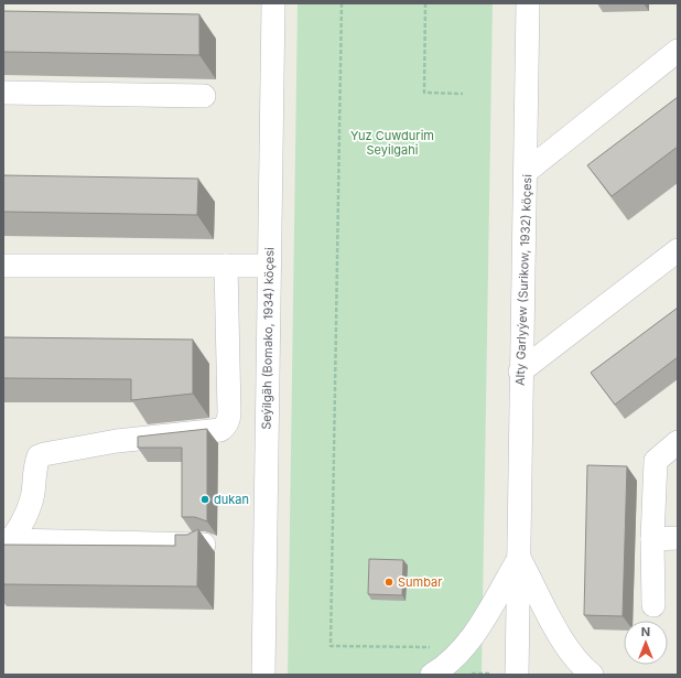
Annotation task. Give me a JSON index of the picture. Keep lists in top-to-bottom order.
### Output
{
  "streets": {
    "street": ["Alty Garlyýew (Surikow, 1932) köçesi", "Seýilgäh (Bomako, 1934) köçesi"]
  },
  "parks": ["Yuz Cuwdurim Seyilgahi"],
  "places": ["dukan", "Sumbar"],
  "north": "top"
}
